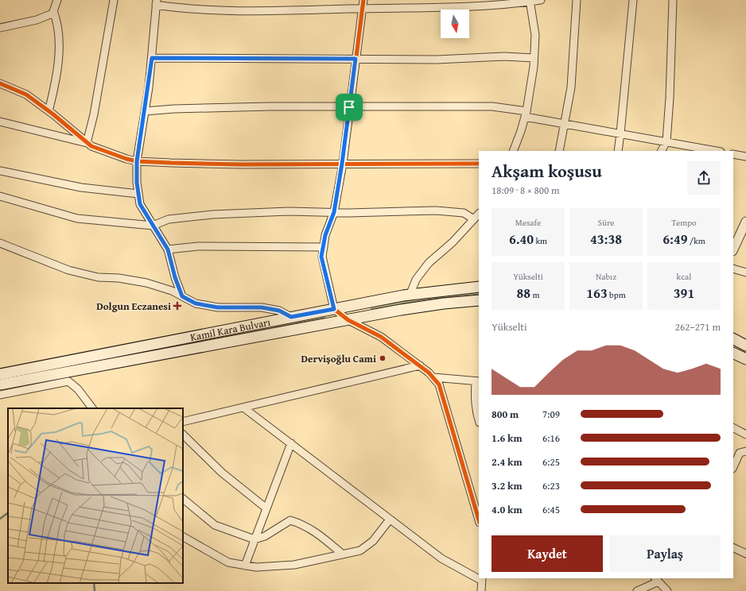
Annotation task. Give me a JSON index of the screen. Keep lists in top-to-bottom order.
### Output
{
  "streets": {
    "main road": ["Kamil Kara Bulvarı"]
  },
  "places": {
    "health": ["Dolgun Eczanesi"],
    "other": ["Dervişoğlu Cami"]
  },
  "north": "bottom",
  "page": {
    "heading": ["Akşam koşusu", "18:09 · 8 × 800 m"],
    "stats": [
      ["Mesafe", "6.40 km"],
      ["Süre", "43:38"],
      ["Tempo", "6:49 /km"],
      ["Yükselti", "88 m"],
      ["Nabız", "163 bpm"],
      ["kcal", "391"]
    ],
    "chart": ["Yükselti", "262–271 m"],
    "list": [
      {
        "name": "800 m",
        "note": "7:09"
      },
      {
        "name": "1.6 km",
        "note": "6:16"
      },
      {
        "name": "2.4 km",
        "note": "6:25"
      },
      {
        "name": "3.2 km",
        "note": "6:23"
      },
      {
        "name": "4.0 km",
        "note": "6:45"
      }
    ],
    "buttons": ["Kaydet", "Paylaş"]
  }
}
